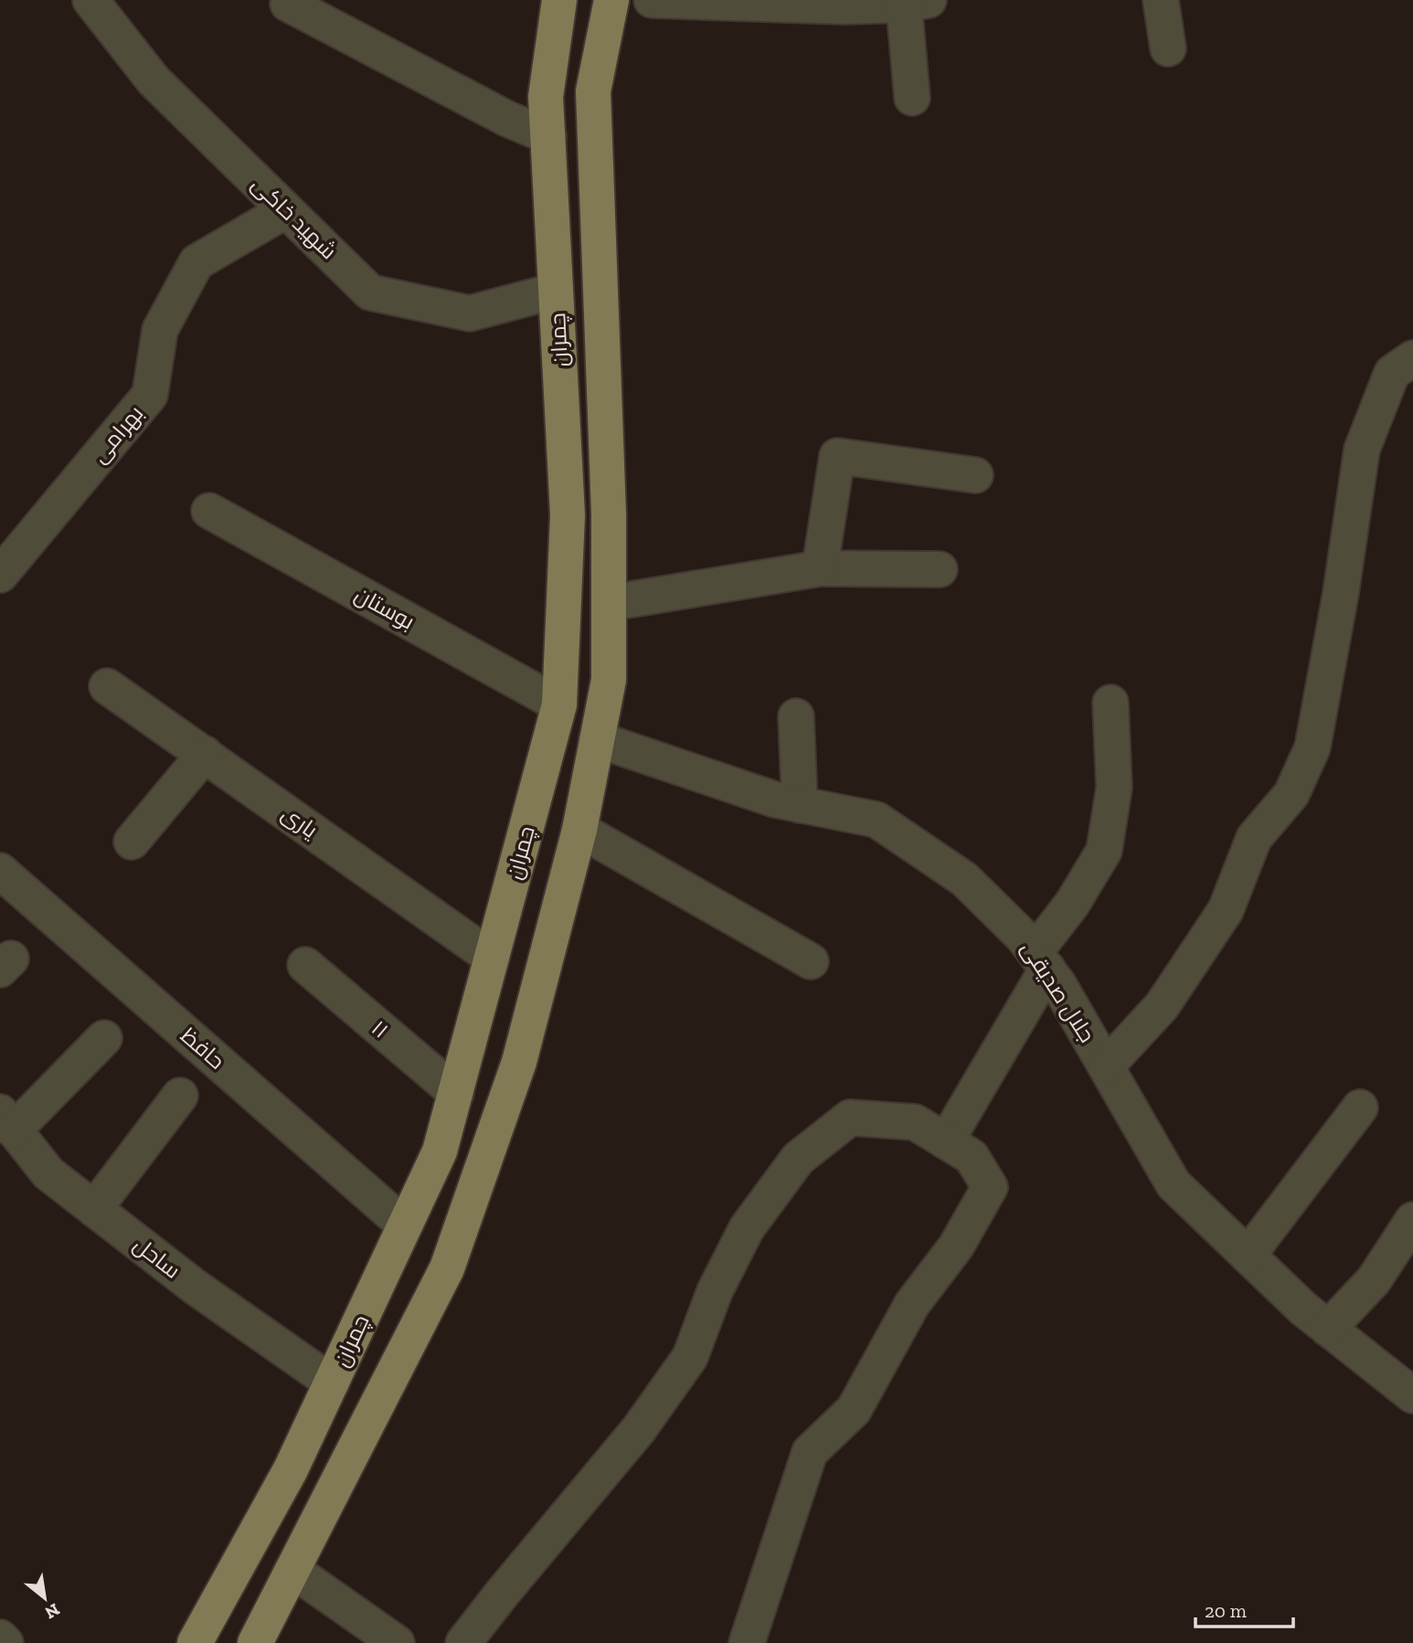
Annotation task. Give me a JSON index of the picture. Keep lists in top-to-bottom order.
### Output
{
  "streets": {
    "main road": ["چمران"],
    "street": [
      "شهید خاکی",
      "بهرامی",
      "بوستان",
      "یاری",
      "جلال صدیقی",
      "۱۱",
      "حافظ",
      "ساحل"
    ]
  },
  "crossings": [
    ["شهید خاکی", "چمران"],
    ["شهید خاکی", "بهرامی"],
    ["چمران", "بوستان"],
    ["چمران", "یاری"],
    ["چمران", "جلال صدیقی"],
    ["چمران", "۱۱"],
    ["چمران", "حافظ"],
    ["چمران", "ساحل"]
  ],
  "scale_bar": "20 m",
  "north": "bottom right"
}
